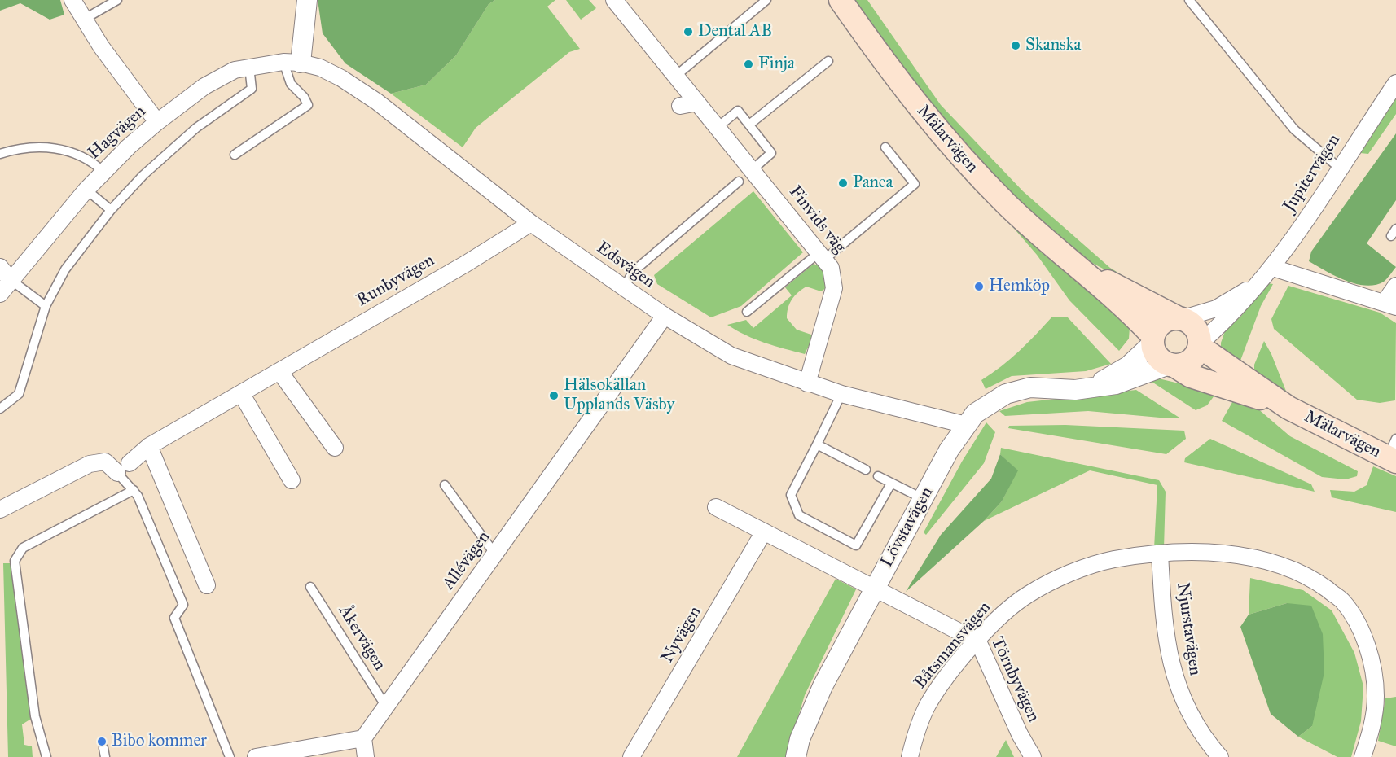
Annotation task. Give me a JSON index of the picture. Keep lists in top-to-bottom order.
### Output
{
  "streets": {
    "main road": ["Mälarvägen"],
    "street": [
      "Hagvägen",
      "Jupitervägen",
      "Finvids väg",
      "Edsvägen",
      "Runbyvägen",
      "Lövstavägen",
      "Allévägen",
      "Njurstavägen",
      "Nyvägen",
      "Båtsmansvägen",
      "Törnbyvägen"
    ],
    "lane": ["Åkervägen"]
  },
  "crossings": [
    ["Hagvägen", "Edsvägen"],
    ["Mälarvägen", "Jupitervägen"],
    ["Mälarvägen", "Lövstavägen"],
    ["Jupitervägen", "Lövstavägen"],
    ["Finvids väg", "Edsvägen"],
    ["Edsvägen", "Runbyvägen"],
    ["Edsvägen", "Lövstavägen"],
    ["Edsvägen", "Allévägen"],
    ["Lövstavägen", "Törnbyvägen"],
    ["Allévägen", "Åkervägen"],
    ["Njurstavägen", "Båtsmansvägen"],
    ["Båtsmansvägen", "Törnbyvägen"]
  ],
  "places": [
    "Dental AB",
    "Skanska",
    "Finja",
    "Panea",
    "Hemköp",
    "Hälsokällan Upplands Väsby",
    "Bibo kommer"
  ]
}
